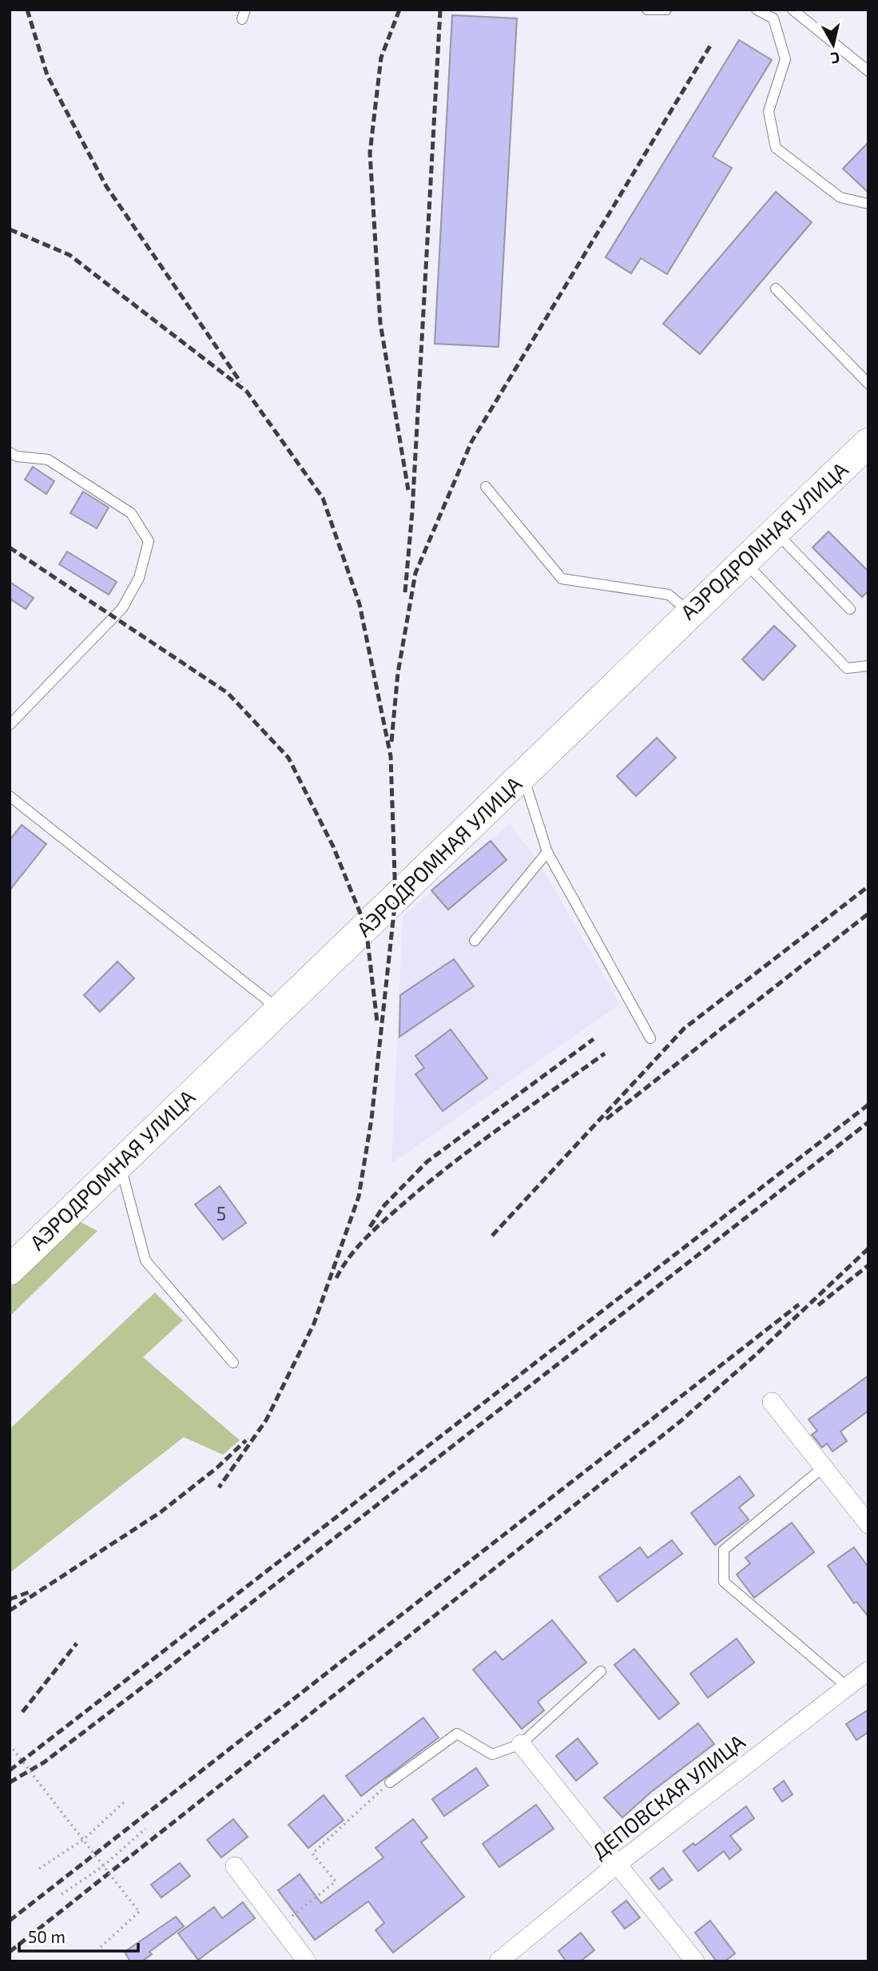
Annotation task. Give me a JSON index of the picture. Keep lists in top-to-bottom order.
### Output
{
  "streets": {
    "main road": ["АЭРОДРОМНАЯ УЛИЦА"],
    "street": ["ДЕПОВСКАЯ УЛИЦА"]
  },
  "house_numbers": ["5"],
  "scale_bar": "50 m",
  "north": "bottom"
}
